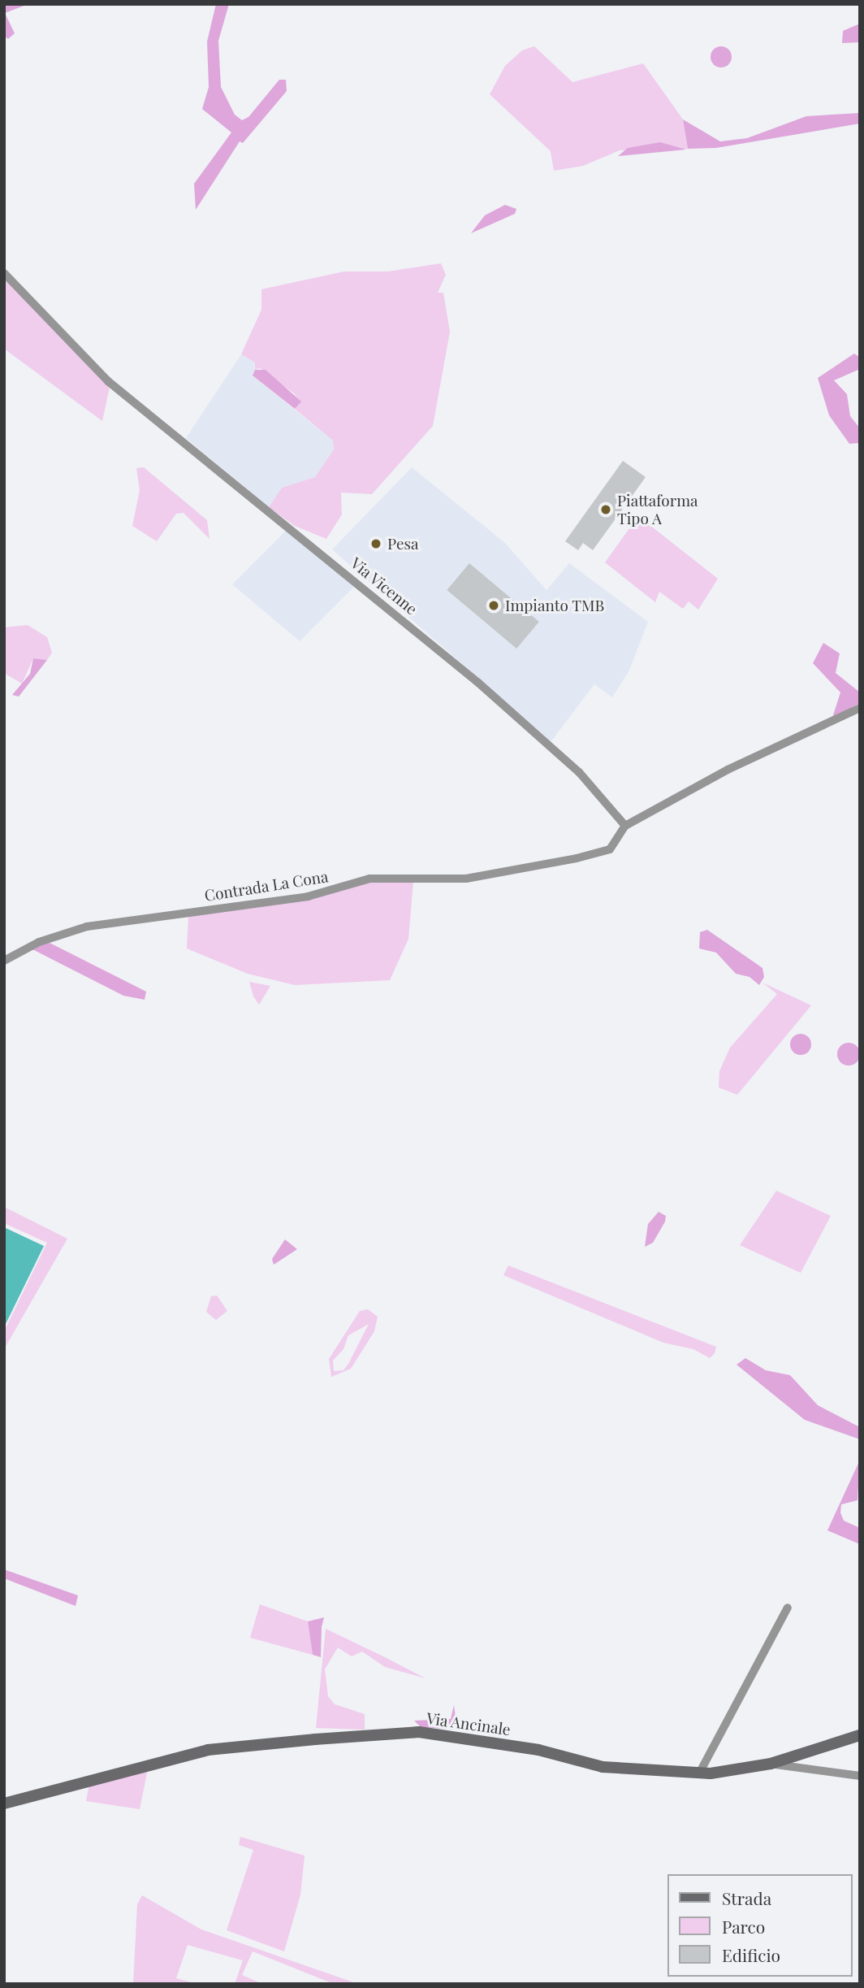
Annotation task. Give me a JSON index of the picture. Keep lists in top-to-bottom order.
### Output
{
  "streets": {
    "main road": ["Via Ancinale"],
    "street": ["Via Vicenne", "Contrada La Cona"]
  },
  "crossings": [
    ["Via Vicenne", "Contrada La Cona"]
  ],
  "places": ["Piattaforma Tipo A", "Pesa", "Impianto TMB"],
  "legend": ["Strada", "Parco", "Edificio"]
}
